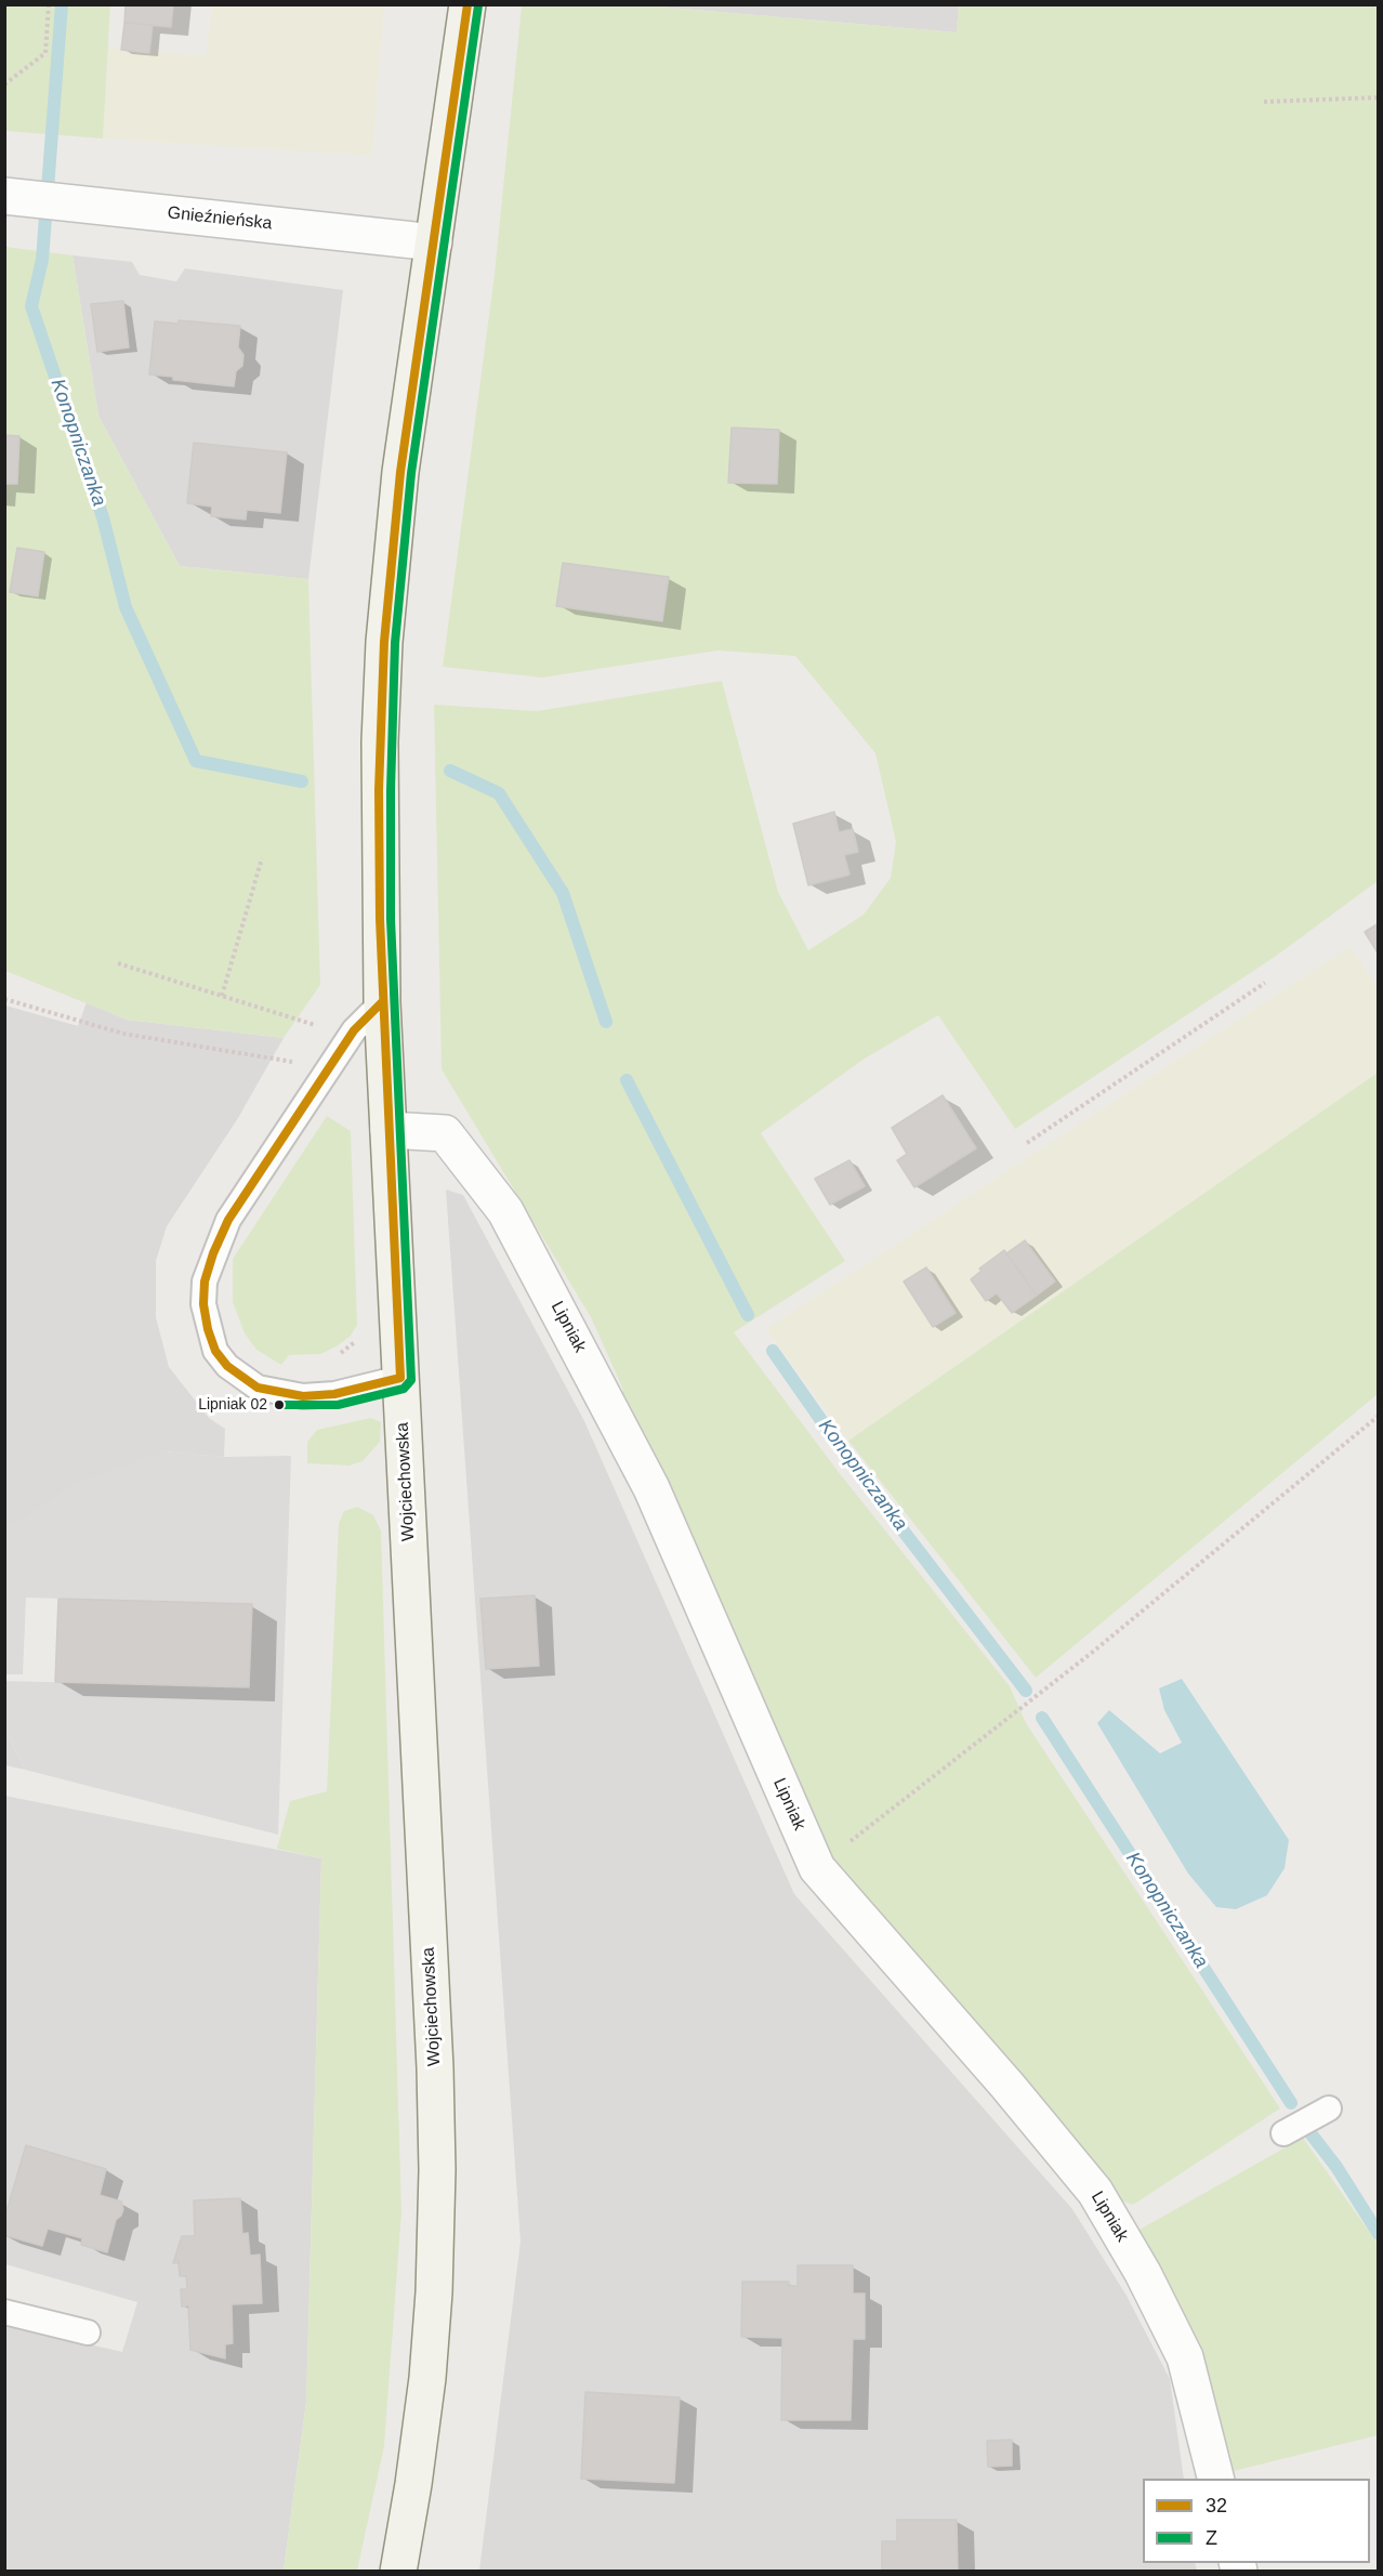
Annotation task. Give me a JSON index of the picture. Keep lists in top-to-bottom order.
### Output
{
  "streets": {
    "street": ["Gnieźnieńska", "Lipniak", "Wojciechowska"]
  },
  "crossings": [
    ["Gnieźnieńska", "Wojciechowska"],
    ["Lipniak", "Wojciechowska"]
  ],
  "water": ["Konopniczanka"],
  "places": ["Lipniak 02"],
  "lines": ["transit line 32", "transit line Z"],
  "legend": ["32", "Z"]
}
